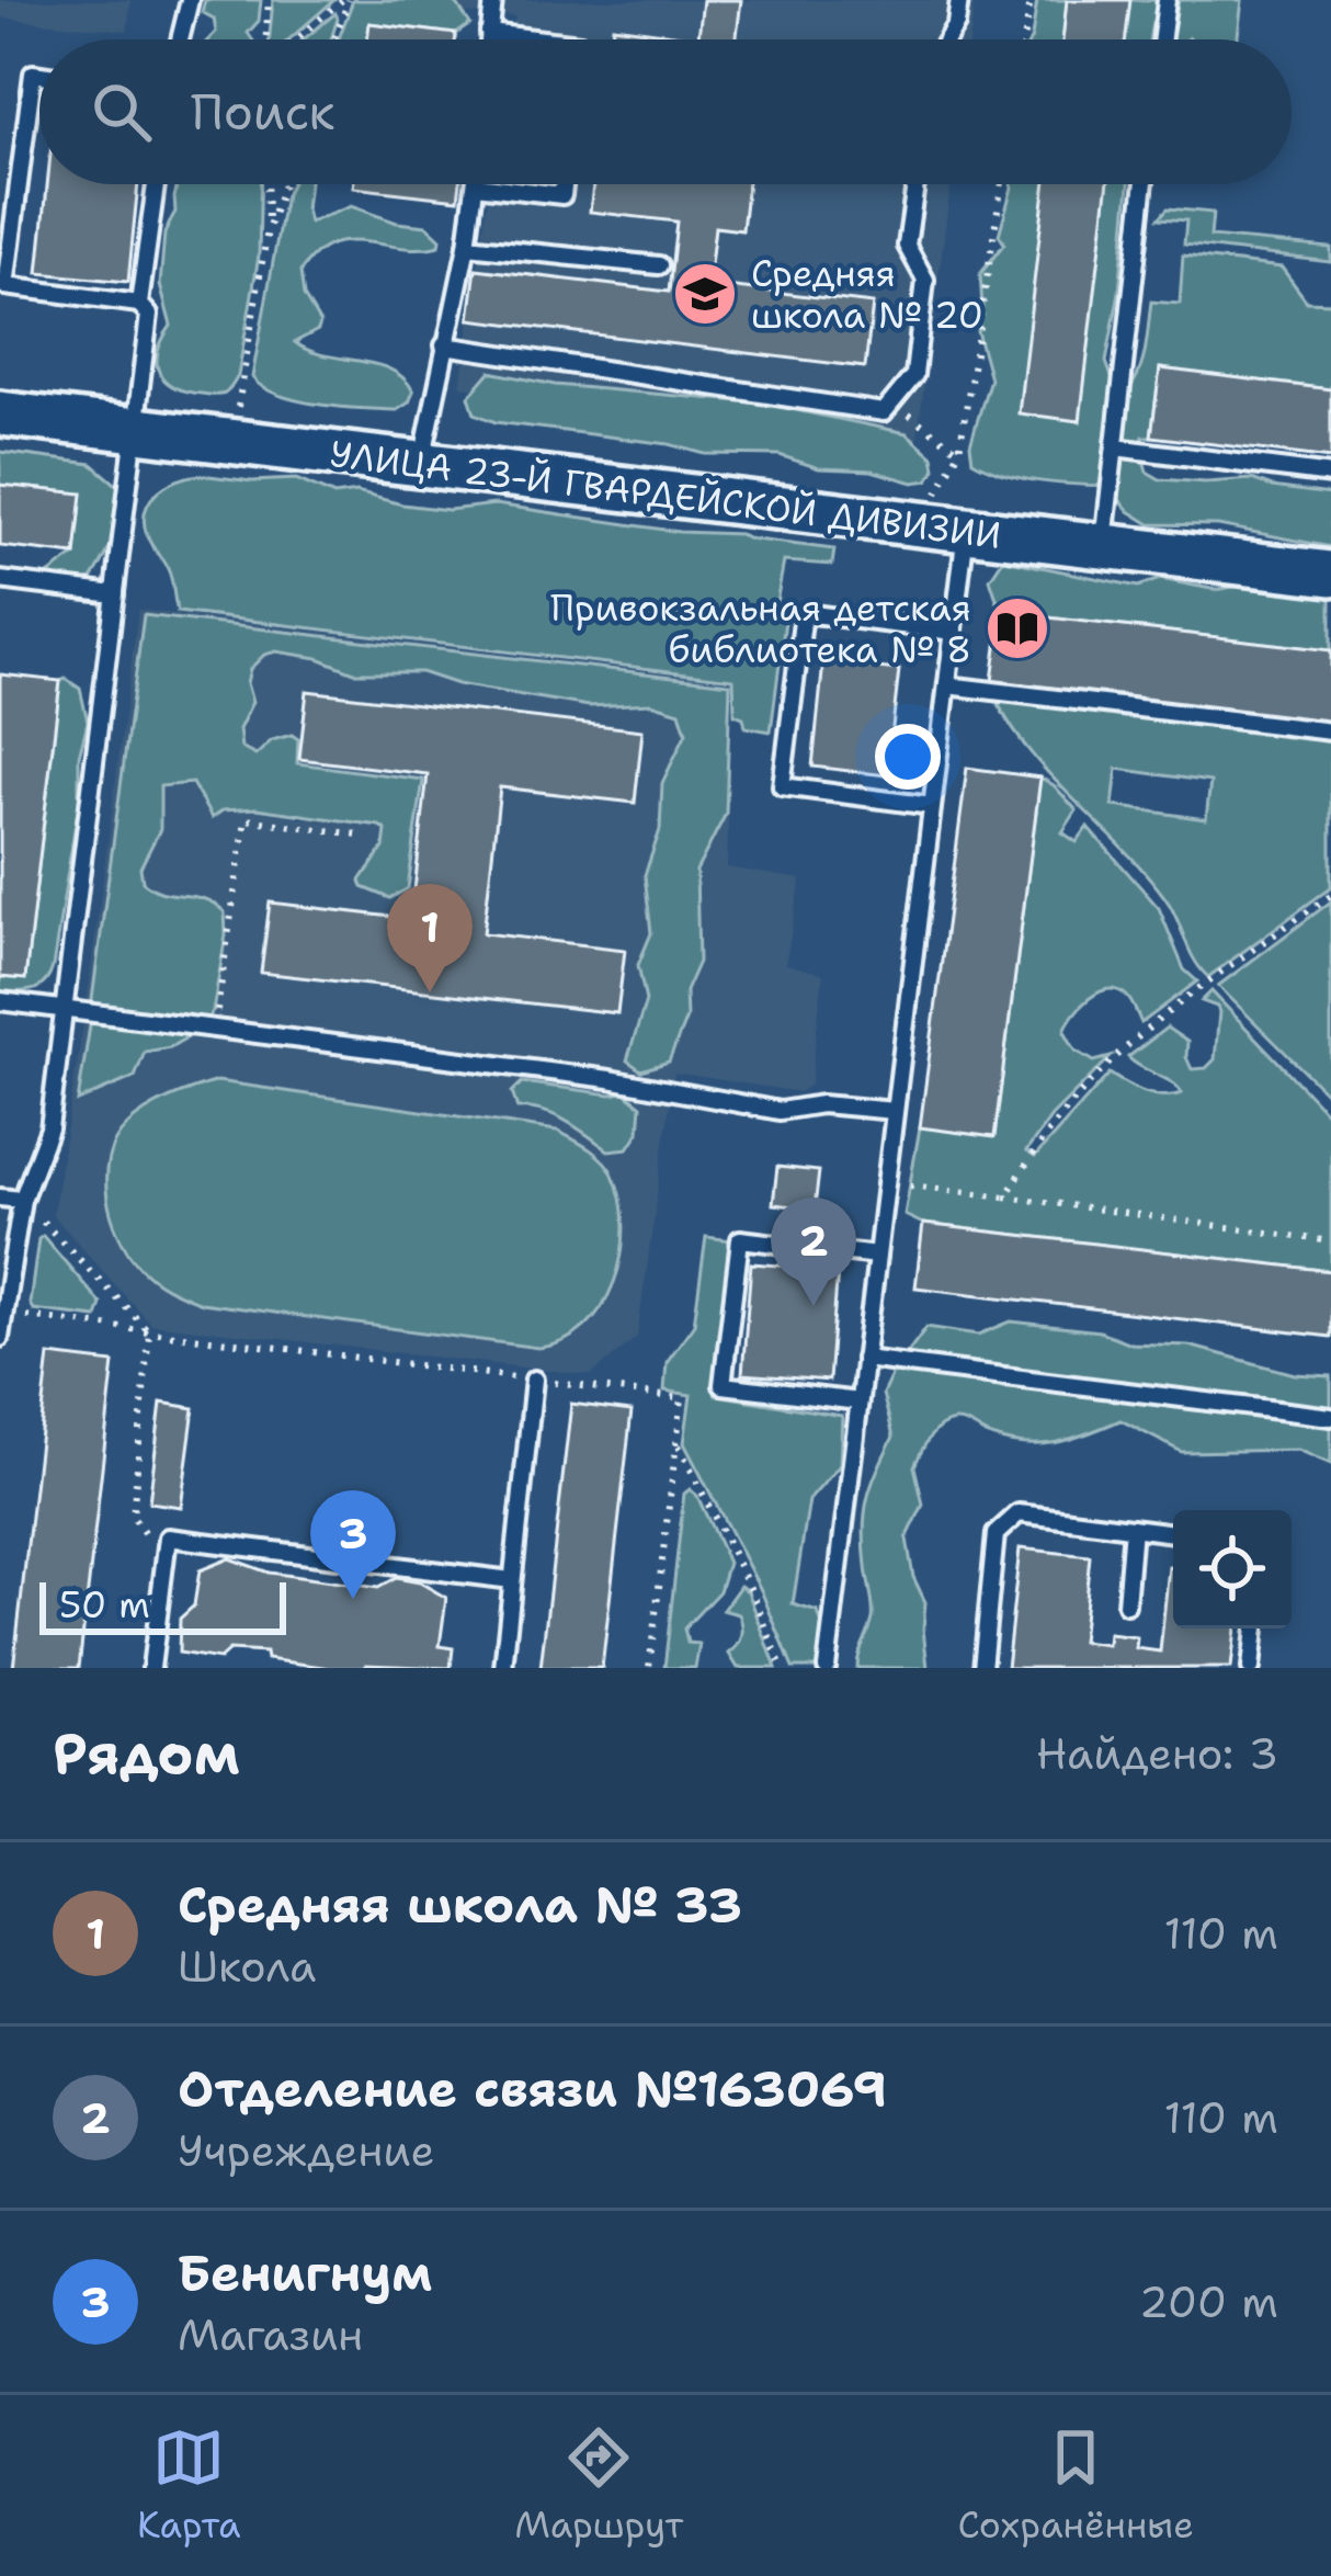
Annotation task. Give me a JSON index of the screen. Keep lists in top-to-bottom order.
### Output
{
  "streets": {
    "street": ["УЛИЦА 23-Й ГВАРДЕЙСКОЙ ДИВИЗИИ"]
  },
  "places": {
    "school or university": ["Средняя школа № 20"],
    "library": ["Привокзальная детская библиотека № 8"]
  },
  "scale_bar": "50 m",
  "page": {
    "search": "Поиск",
    "pins": ["1", "2", "3"],
    "scale": "50 m",
    "heading": ["Рядом", "Найдено: 3"],
    "list": [
      {
        "mark": "1",
        "name": "Средняя школа № 33",
        "note": "Школа",
        "value": "110 m"
      },
      {
        "mark": "2",
        "name": "Отделение связи №163069",
        "note": "Учреждение",
        "value": "110 m"
      },
      {
        "mark": "3",
        "name": "Бенигнум",
        "note": "Магазин",
        "value": "200 m"
      }
    ],
    "nav": ["Карта", "Маршрут", "Сохранённые"]
  }
}
